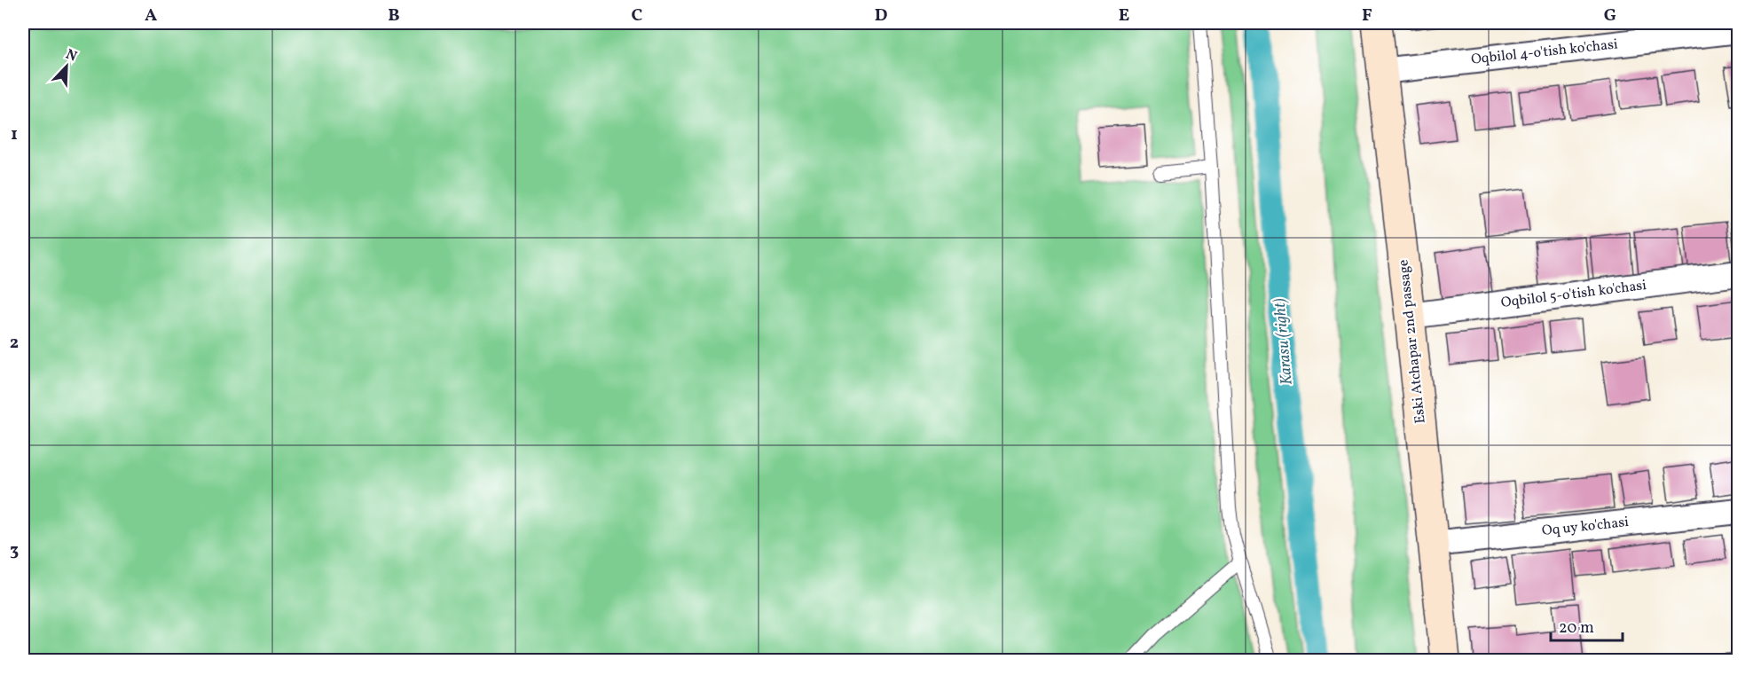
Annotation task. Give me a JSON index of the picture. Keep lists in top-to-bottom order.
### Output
{
  "streets": {
    "street": [
      "Oqbilol 4-o'tish ko'chasi",
      "Oqbilol 5-o'tish ko'chasi",
      "Eski Atchapar 2nd passage",
      "Oq uy ko'chasi"
    ]
  },
  "crossings": [
    ["Oqbilol 4-o'tish ko'chasi", "Eski Atchapar 2nd passage"],
    ["Oqbilol 5-o'tish ko'chasi", "Eski Atchapar 2nd passage"],
    ["Eski Atchapar 2nd passage", "Oq uy ko'chasi"]
  ],
  "water": ["Karasu (right)"],
  "scale_bar": "20 m",
  "north": "top right",
  "grid": {
    "columns": [
      "A",
      "B",
      "C",
      "D",
      "E",
      "F",
      "G"
    ],
    "rows": ["1", "2", "3"]
  }
}
